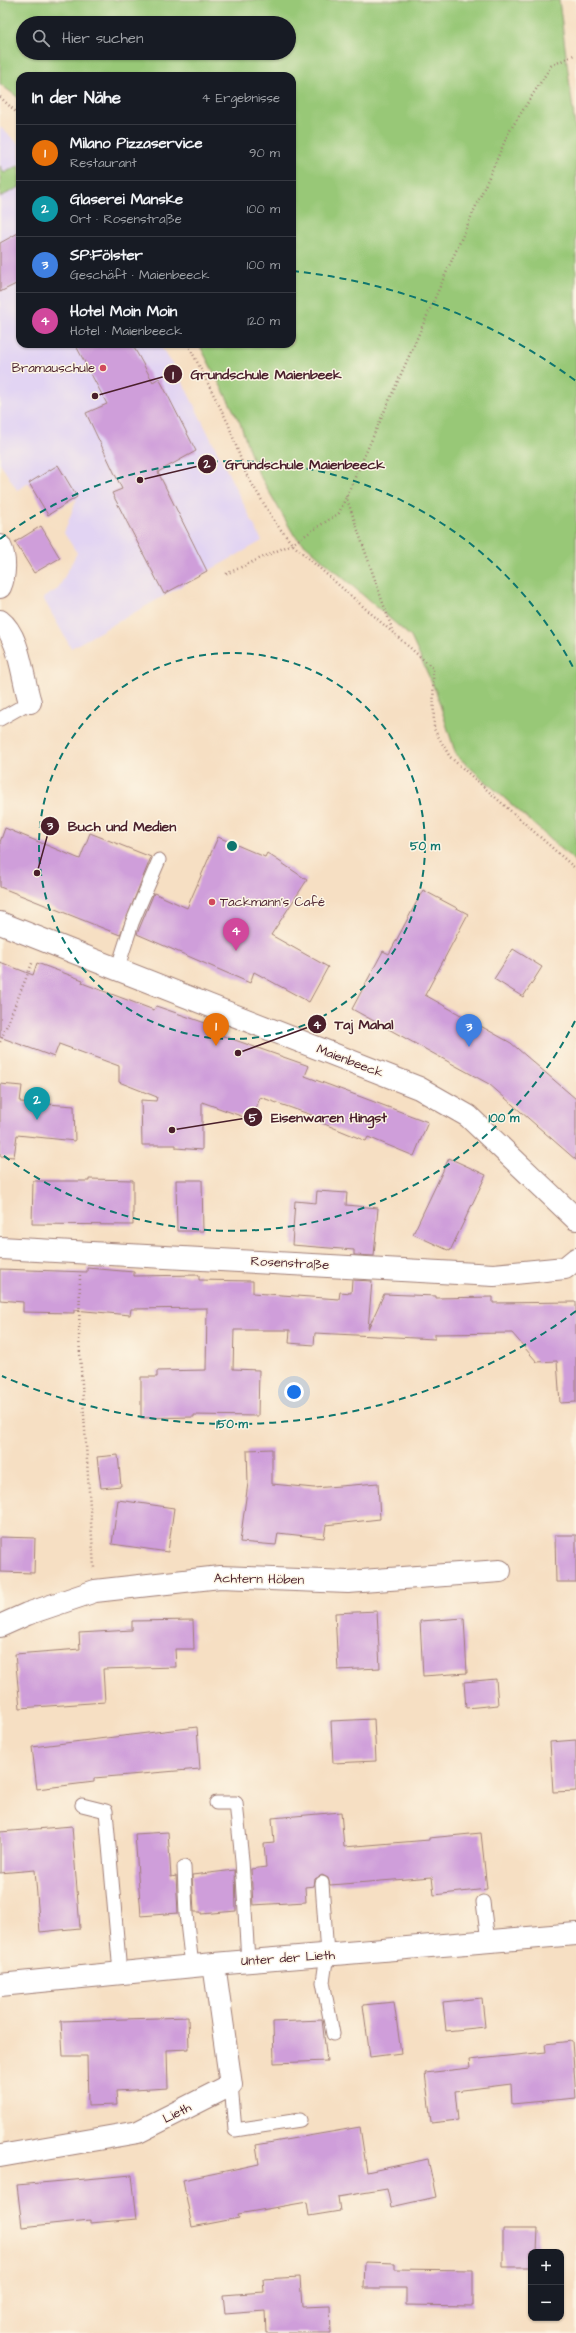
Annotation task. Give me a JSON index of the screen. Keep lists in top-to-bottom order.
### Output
{
  "streets": {
    "street": [
      "Maienbeeck",
      "Rosenstraße",
      "Achtern Höben",
      "Unter der Lieth",
      "Lieth"
    ]
  },
  "places": [
    "Bramauschule",
    "Grundschule Maienbeek",
    "Grundschule Maienbeeck",
    "Buch und Medien",
    "Tackmann's Café",
    "Taj Mahal",
    "Eisenwaren Hingst"
  ],
  "page": {
    "search": "Hier suchen",
    "heading": ["In der Nähe", "4 Ergebnisse"],
    "list": [
      {
        "mark": "1",
        "name": "Milano Pizzaservice",
        "note": "Restaurant",
        "value": "90 m"
      },
      {
        "mark": "2",
        "name": "Glaserei Manske",
        "note": "Ort · Rosenstraße",
        "value": "100 m"
      },
      {
        "mark": "3",
        "name": "SP:Fölster",
        "note": "Geschäft · Maienbeeck",
        "value": "100 m"
      },
      {
        "mark": "4",
        "name": "Hotel Moin Moin",
        "note": "Hotel · Maienbeeck",
        "value": "120 m"
      }
    ],
    "pins": [
      "4",
      "1",
      "3",
      "2"
    ],
    "map_buttons": ["+", "−"]
  },
  "rings": ["50 m", "100 m", "150 m"]
}
